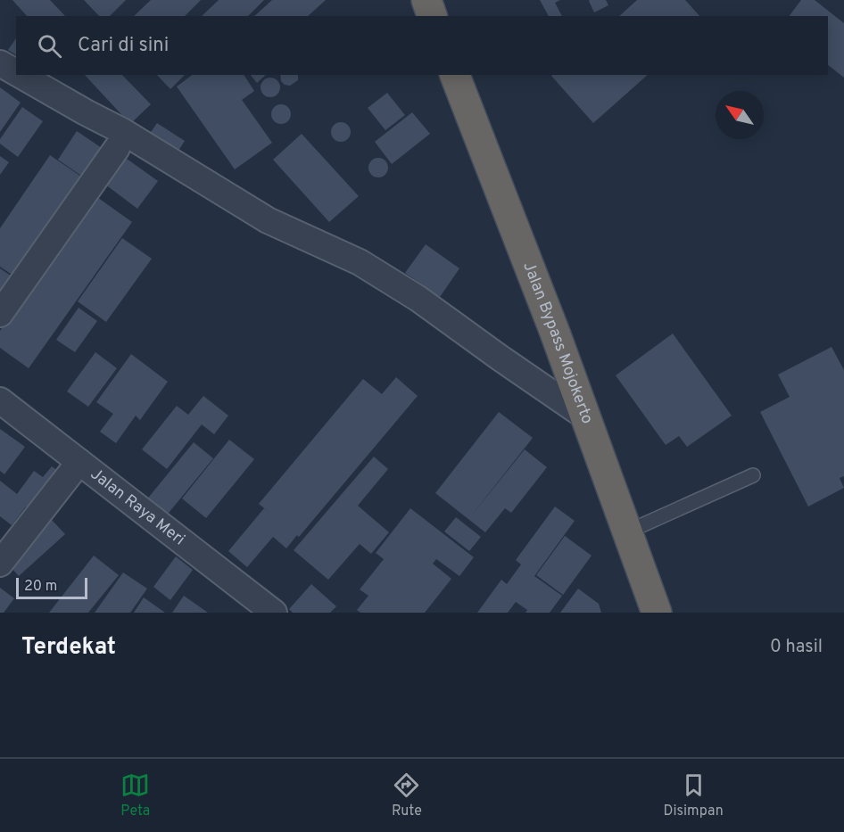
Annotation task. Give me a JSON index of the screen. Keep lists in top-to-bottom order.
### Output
{
  "streets": {
    "highway": ["Jalan Bypass Mojokerto"],
    "street": ["Jalan Raya Meri"]
  },
  "scale_bar": "20 m",
  "north": "top left",
  "page": {
    "search": "Cari di sini",
    "scale": "20 m",
    "heading": ["Terdekat", "0 hasil"],
    "nav": ["Peta", "Rute", "Disimpan"]
  }
}
